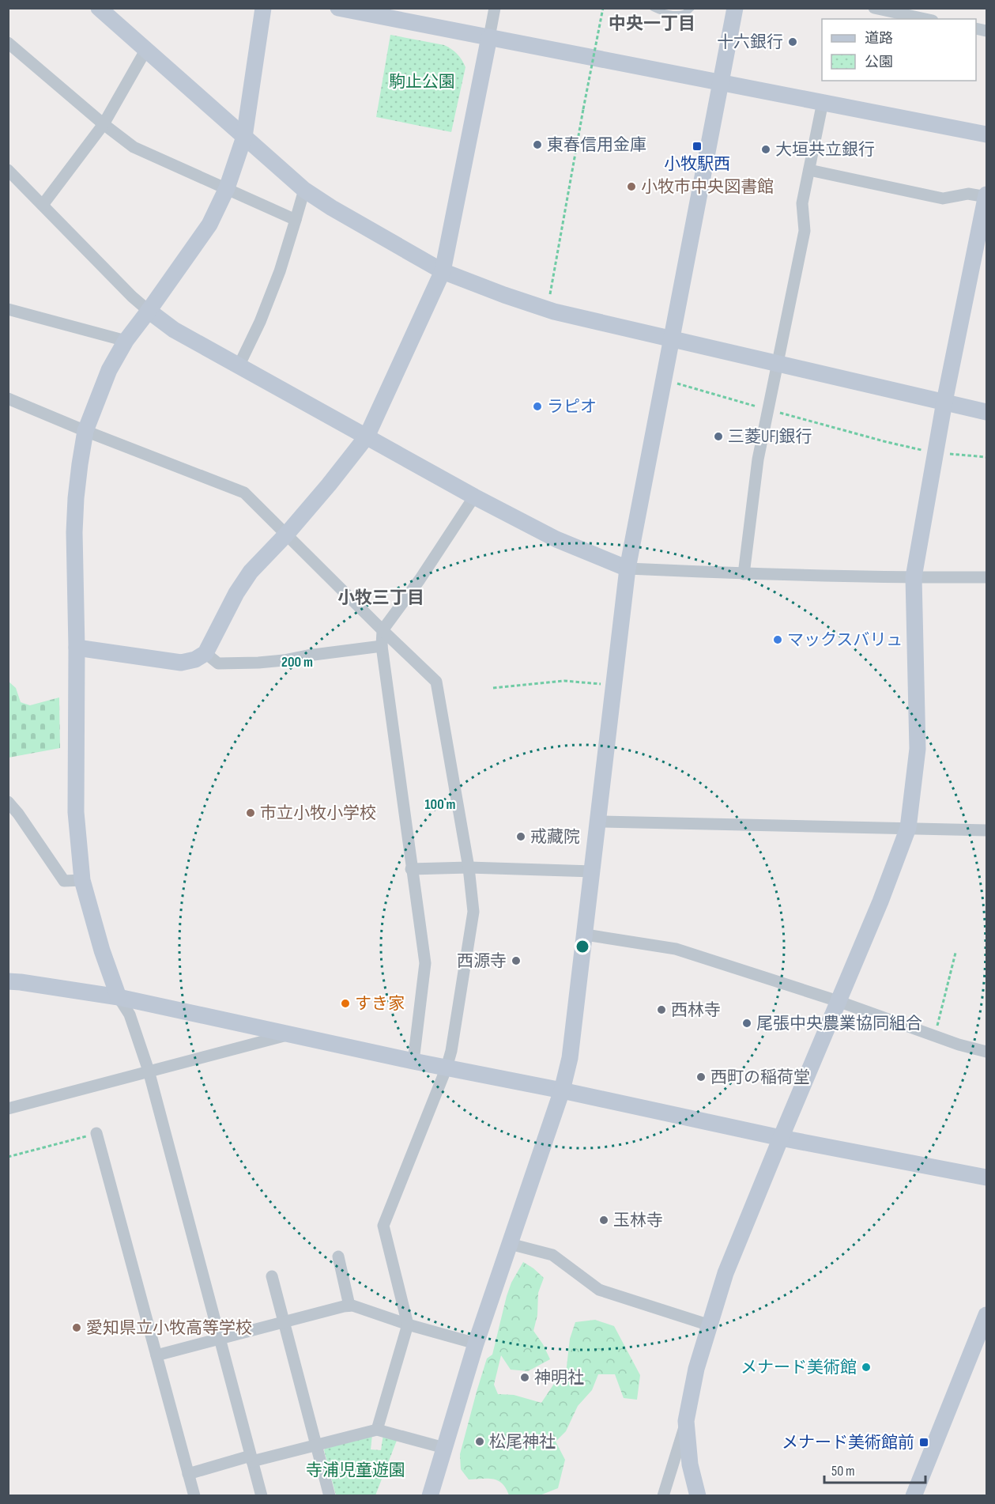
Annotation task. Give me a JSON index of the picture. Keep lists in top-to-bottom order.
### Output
{
  "districts": ["中央一丁目", "小牧三丁目"],
  "parks": ["駒止公園", "寺浦児童遊園"],
  "places": {
    "other": [
      "十六銀行",
      "東春信用金庫",
      "大垣共立銀行",
      "小牧市中央図書館",
      "ラピオ",
      "三菱UFJ銀行",
      "マックスバリュ",
      "市立小牧小学校",
      "戒藏院",
      "西源寺",
      "すき家",
      "西林寺",
      "尾張中央農業協同組合",
      "西町の稲荷堂",
      "玉林寺",
      "愛知県立小牧高等学校",
      "メナード美術館",
      "神明社",
      "松尾神社"
    ],
    "transit": ["小牧駅西", "メナード美術館前"]
  },
  "legend": ["道路", "公園"],
  "scale_bar": "50 m",
  "rings": ["200 m", "100 m"]
}
